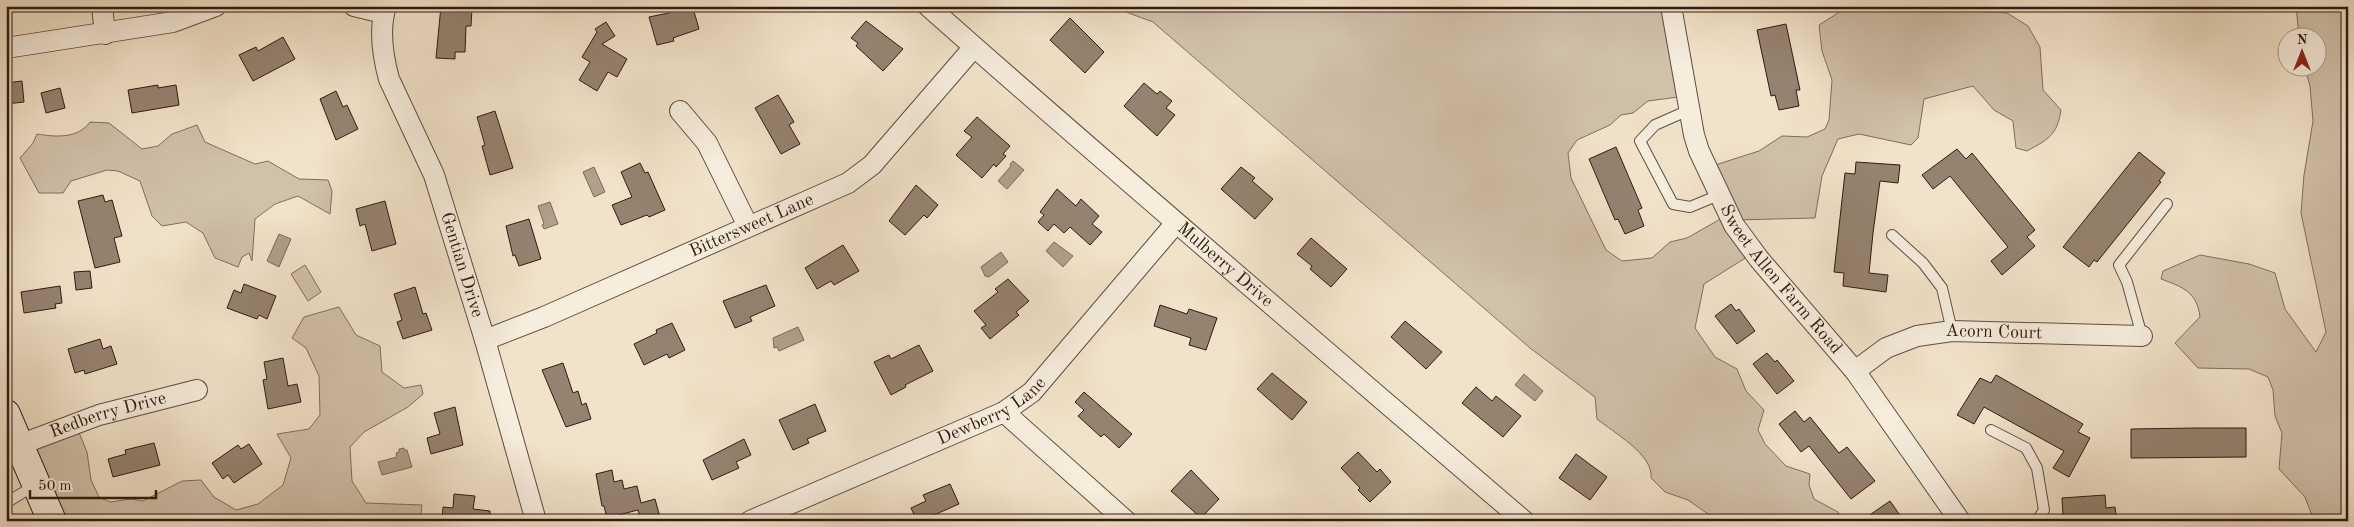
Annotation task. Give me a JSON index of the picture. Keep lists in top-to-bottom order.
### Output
{
  "streets": {
    "street": [
      "Bittersweet Lane",
      "Gentian Drive",
      "Mulberry Drive",
      "Sweet Allen Farm Road",
      "Acorn Court",
      "Dewberry Lane",
      "Redberry Drive"
    ]
  },
  "crossings": [
    ["Bittersweet Lane", "Gentian Drive"],
    ["Bittersweet Lane", "Mulberry Drive"],
    ["Mulberry Drive", "Dewberry Lane"],
    ["Sweet Allen Farm Road", "Acorn Court"]
  ],
  "scale_bar": "50 m",
  "north": "top"
}
